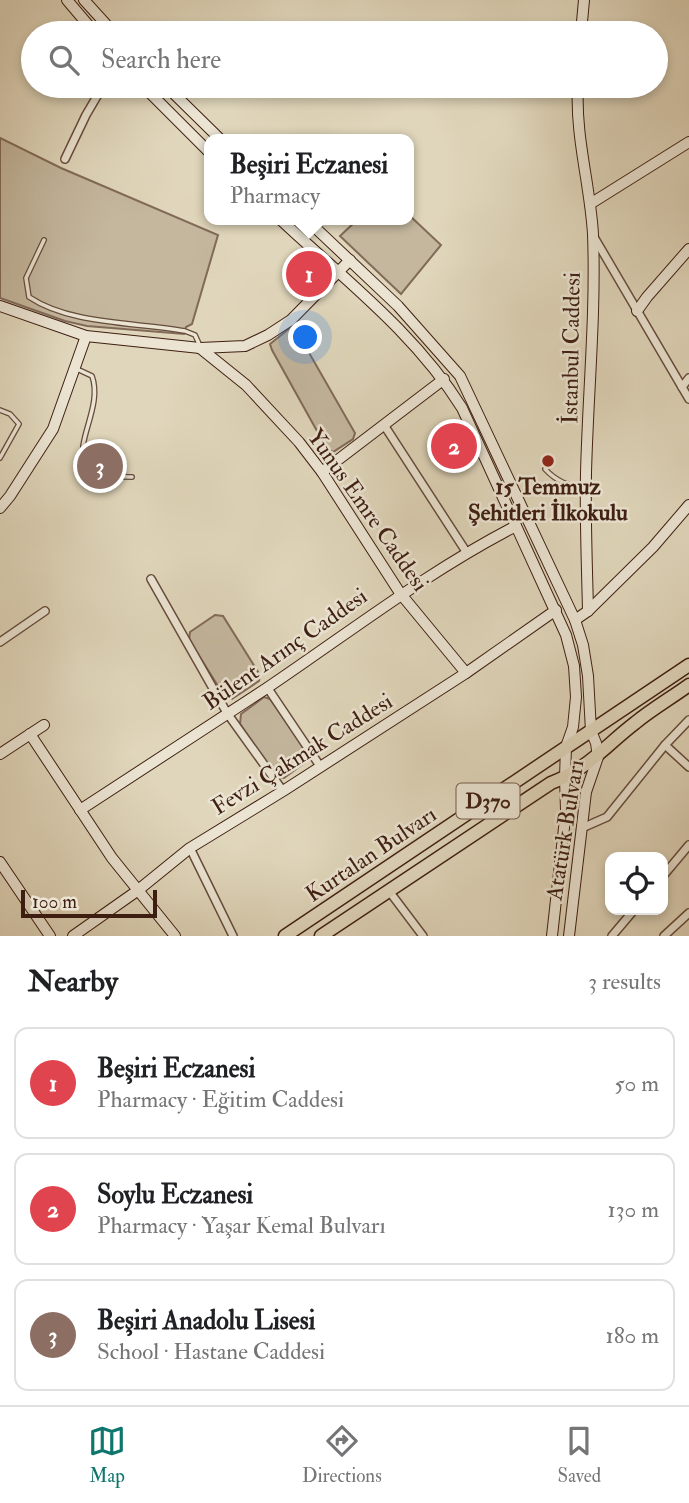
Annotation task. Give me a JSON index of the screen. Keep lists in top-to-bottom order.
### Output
{
  "streets": {
    "highway": ["D370", "Kurtalan Bulvarı"],
    "street": [
      "İstanbul Caddesi",
      "Yunus Emre Caddesi",
      "Bülent Arınç Caddesi",
      "Fevzi Çakmak Caddesi",
      "Atatürk Bulvarı"
    ]
  },
  "crossings": [
    ["Yunus Emre Caddesi", "Bülent Arınç Caddesi"],
    ["Yunus Emre Caddesi", "Fevzi Çakmak Caddesi"],
    ["Bülent Arınç Caddesi", "Atatürk Bulvarı"],
    ["Fevzi Çakmak Caddesi", "Atatürk Bulvarı"],
    ["Atatürk Bulvarı", "Kurtalan Bulvarı"]
  ],
  "places": ["15 Temmuz Şehitleri İlkokulu"],
  "scale_bar": "100 m",
  "page": {
    "search": "Search here",
    "popup": ["Beşiri Eczanesi", "Pharmacy"],
    "pins": ["1", "2", "3"],
    "scale": "100 m",
    "heading": ["Nearby", "3 results"],
    "list": [
      {
        "mark": "1",
        "name": "Beşiri Eczanesi",
        "note": "Pharmacy · Eğitim Caddesi",
        "value": "50 m"
      },
      {
        "mark": "2",
        "name": "Soylu Eczanesi",
        "note": "Pharmacy · Yaşar Kemal Bulvarı",
        "value": "130 m"
      },
      {
        "mark": "3",
        "name": "Beşiri Anadolu Lisesi",
        "note": "School · Hastane Caddesi",
        "value": "180 m"
      }
    ],
    "nav": ["Map", "Directions", "Saved"]
  }
}
